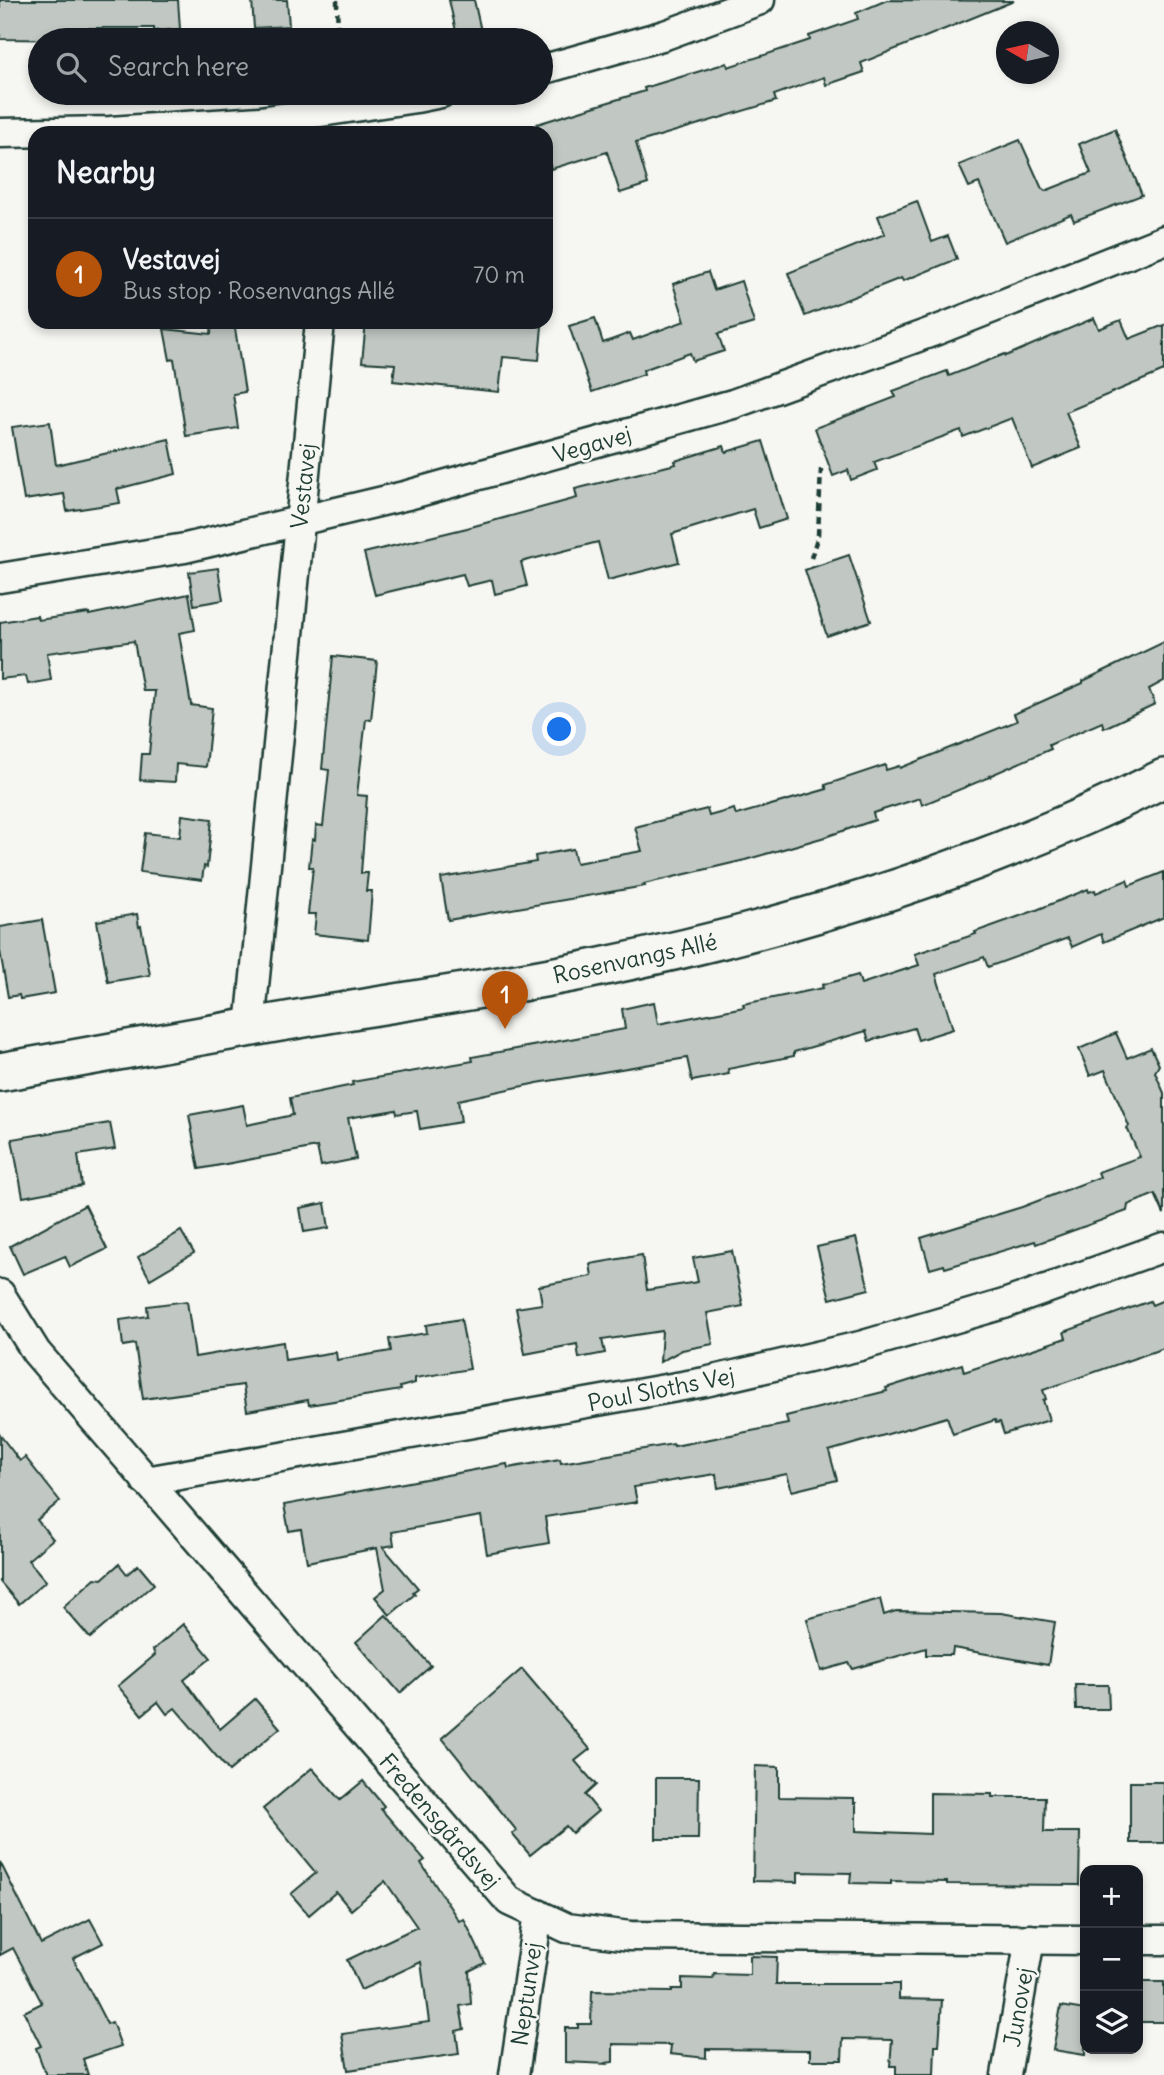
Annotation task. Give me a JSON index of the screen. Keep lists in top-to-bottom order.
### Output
{
  "streets": {
    "street": [
      "Vegavej",
      "Vestavej",
      "Rosenvangs Allé",
      "Poul Sloths Vej",
      "Fredensgårdsvej",
      "Neptunvej",
      "Junovej"
    ]
  },
  "crossings": [
    ["Vegavej", "Vestavej"],
    ["Vestavej", "Rosenvangs Allé"],
    ["Poul Sloths Vej", "Fredensgårdsvej"],
    ["Fredensgårdsvej", "Neptunvej"],
    ["Fredensgårdsvej", "Junovej"]
  ],
  "north": "left",
  "page": {
    "search": "Search here",
    "heading": "Nearby",
    "list": [
      {
        "mark": "1",
        "name": "Vestavej",
        "note": "Bus stop · Rosenvangs Allé",
        "value": "70 m"
      }
    ],
    "pins": "1",
    "map_buttons": ["+", "−"]
  }
}
